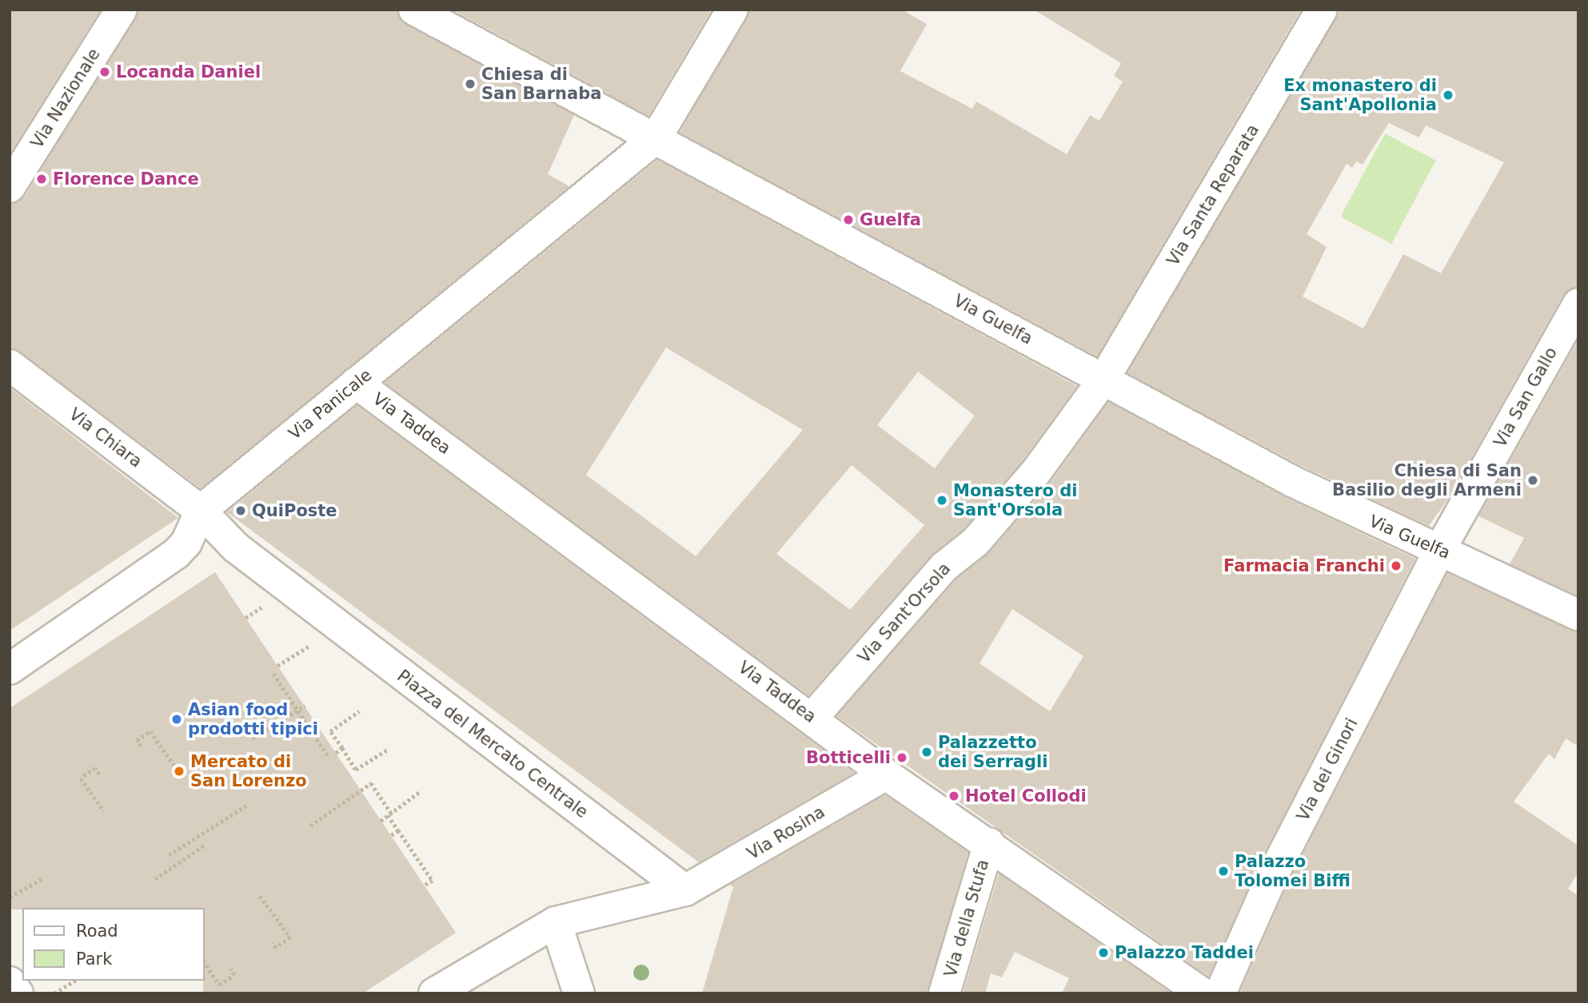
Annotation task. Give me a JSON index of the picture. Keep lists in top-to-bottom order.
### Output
{
  "streets": {
    "street": [
      "Via Nazionale",
      "Via Santa Reparata",
      "Via Guelfa",
      "Via San Gallo",
      "Via Panicale",
      "Via Taddea",
      "Via Chiara",
      "Via Sant'Orsola",
      "Piazza del Mercato Centrale",
      "Via dei Ginori",
      "Via Rosina",
      "Via della Stufa"
    ]
  },
  "crossings": [
    ["Via Santa Reparata", "Via Guelfa"],
    ["Via Santa Reparata", "Via Sant'Orsola"],
    ["Via Guelfa", "Via San Gallo"],
    ["Via Guelfa", "Via Panicale"],
    ["Via Guelfa", "Via Sant'Orsola"],
    ["Via Guelfa", "Via dei Ginori"],
    ["Via San Gallo", "Via dei Ginori"],
    ["Via Panicale", "Via Taddea"],
    ["Via Panicale", "Via Chiara"],
    ["Via Panicale", "Piazza del Mercato Centrale"],
    ["Via Taddea", "Via Sant'Orsola"],
    ["Via Taddea", "Via Rosina"],
    ["Via Taddea", "Via della Stufa"],
    ["Via Chiara", "Piazza del Mercato Centrale"],
    ["Piazza del Mercato Centrale", "Via Rosina"]
  ],
  "places": [
    "Locanda Daniel",
    "Chiesa di San Barnaba",
    "Ex monastero di Sant'Apollonia",
    "Florence Dance",
    "Guelfa",
    "Chiesa di San Basilio degli Armeni",
    "Monastero di Sant'Orsola",
    "QuiPoste",
    "Farmacia Franchi",
    "Asian food prodotti tipici",
    "Palazzetto dei Serragli",
    "Botticelli",
    "Mercato di San Lorenzo",
    "Hotel Collodi",
    "Palazzo Tolomei Biffi",
    "Palazzo Taddei"
  ],
  "legend": ["Road", "Park"]
}
